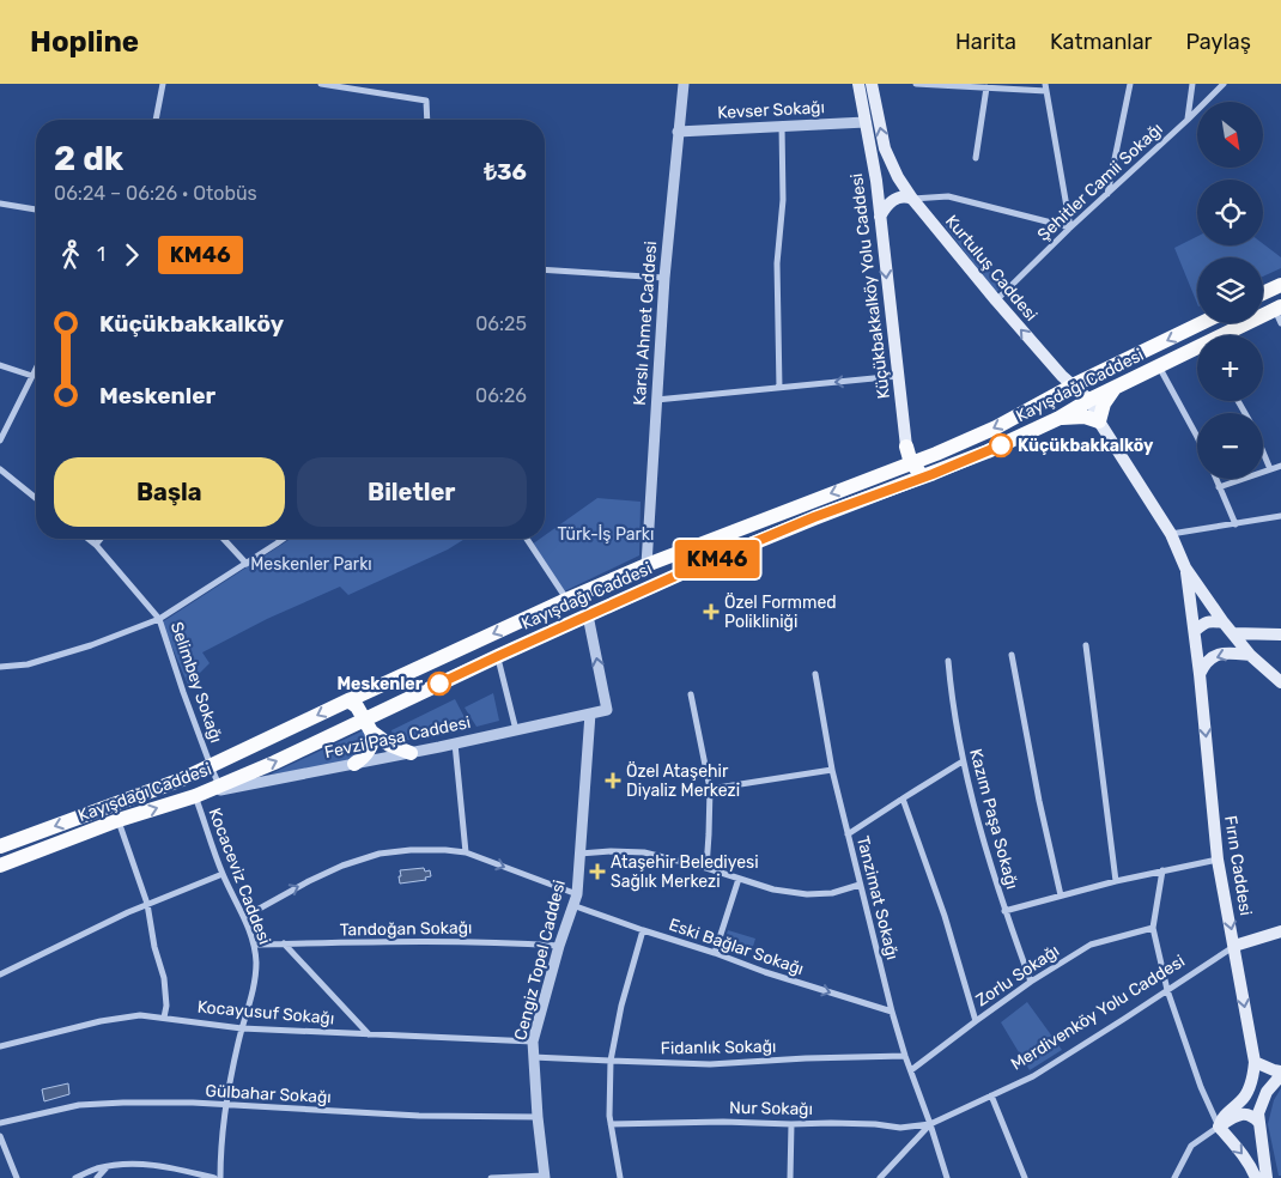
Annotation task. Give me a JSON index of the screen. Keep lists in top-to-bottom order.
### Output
{
  "streets": {
    "main road": [
      "Kurtuluş Caddesi",
      "Küçükbakkalköy Yolu Caddesi",
      "Kayışdağı Caddesi",
      "Fırın Caddesi",
      "Merdivenköy Yolu Caddesi"
    ],
    "street": [
      "Kevser Sokağı",
      "Şehitler Camii Sokağı",
      "Karslı Ahmet Caddesi",
      "Selimbey Sokağı",
      "Fevzi Paşa Caddesi",
      "Kazım Paşa Sokağı",
      "Kocaceviz Caddesi",
      "Tanzimat Sokağı",
      "Tandoğan Sokağı",
      "Eski Bağlar Sokağı",
      "Cengiz Topel Caddesi",
      "Zorlu Sokağı",
      "Kocayusuf Sokağı",
      "Fidanlık Sokağı",
      "Gülbahar Sokağı",
      "Nur Sokağı"
    ]
  },
  "crossings": [
    ["Kevser Sokağı", "Küçükbakkalköy Yolu Caddesi"],
    ["Kevser Sokağı", "Karslı Ahmet Caddesi"],
    ["Şehitler Camii Sokağı", "Kurtuluş Caddesi"],
    ["Kurtuluş Caddesi", "Kayışdağı Caddesi"],
    ["Karslı Ahmet Caddesi", "Kayışdağı Caddesi"],
    ["Kayışdağı Caddesi", "Selimbey Sokağı"],
    ["Kayışdağı Caddesi", "Fevzi Paşa Caddesi"],
    ["Kayışdağı Caddesi", "Kocaceviz Caddesi"],
    ["Fevzi Paşa Caddesi", "Kocaceviz Caddesi"],
    ["Fevzi Paşa Caddesi", "Cengiz Topel Caddesi"],
    ["Kazım Paşa Sokağı", "Zorlu Sokağı"],
    ["Fırın Caddesi", "Merdivenköy Yolu Caddesi"],
    ["Kocaceviz Caddesi", "Tandoğan Sokağı"],
    ["Kocaceviz Caddesi", "Kocayusuf Sokağı"],
    ["Kocaceviz Caddesi", "Gülbahar Sokağı"],
    ["Tanzimat Sokağı", "Eski Bağlar Sokağı"],
    ["Tanzimat Sokağı", "Zorlu Sokağı"],
    ["Tanzimat Sokağı", "Merdivenköy Yolu Caddesi"],
    ["Tanzimat Sokağı", "Fidanlık Sokağı"],
    ["Tanzimat Sokağı", "Nur Sokağı"],
    ["Tandoğan Sokağı", "Cengiz Topel Caddesi"],
    ["Eski Bağlar Sokağı", "Cengiz Topel Caddesi"],
    ["Cengiz Topel Caddesi", "Kocayusuf Sokağı"],
    ["Cengiz Topel Caddesi", "Fidanlık Sokağı"],
    ["Cengiz Topel Caddesi", "Gülbahar Sokağı"],
    ["Merdivenköy Yolu Caddesi", "Nur Sokağı"]
  ],
  "one_way": [
    "Kurtuluş Caddesi",
    "Küçükbakkalköy Yolu Caddesi",
    "Fırın Caddesi",
    "Eski Bağlar Sokağı"
  ],
  "parks": ["Türk-İş Parkı", "Meskenler Parkı"],
  "places": {
    "other": ["Küçükbakkalköy", "Meskenler"],
    "health": ["Özel Formmed Polikliniği", "Özel Ataşehir Diyaliz Merkezi", "Ataşehir Belediyesi Sağlık Merkezi"]
  },
  "lines": ["bus line KM46"],
  "north": "bottom right",
  "page": {
    "header": "Hopline",
    "nav": ["Harita", "Katmanlar", "Paylaş"],
    "on_map": "KM46",
    "map_buttons": ["+", "−"],
    "heading": ["2 dk", "06:24 – 06:26 · Otobüs", "₺36"],
    "legs": ["1", "KM46"],
    "list": [
      {
        "name": "Küçükbakkalköy",
        "value": "06:25"
      },
      {
        "name": "Meskenler",
        "value": "06:26"
      }
    ],
    "buttons": ["Başla", "Biletler"]
  }
}
